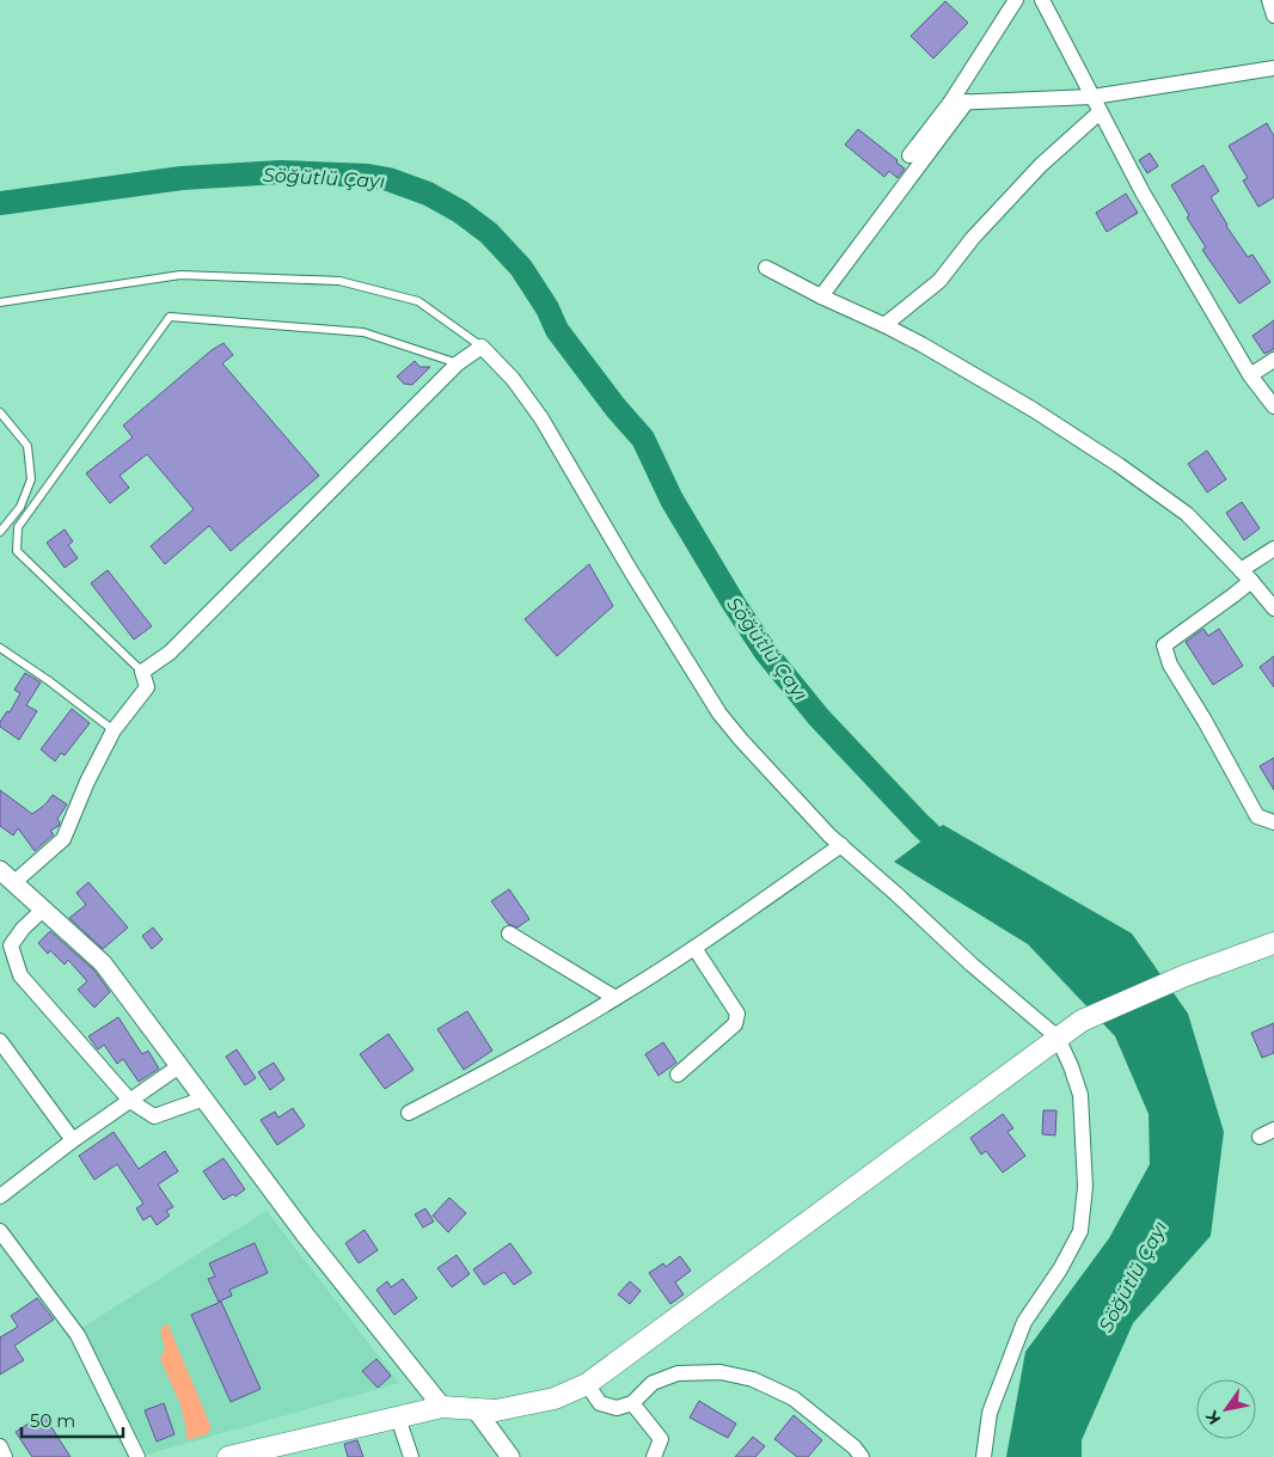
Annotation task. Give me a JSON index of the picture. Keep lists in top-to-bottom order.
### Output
{
  "water": ["Söğütlü Çayı"],
  "scale_bar": "50 m",
  "north": "bottom left"
}
